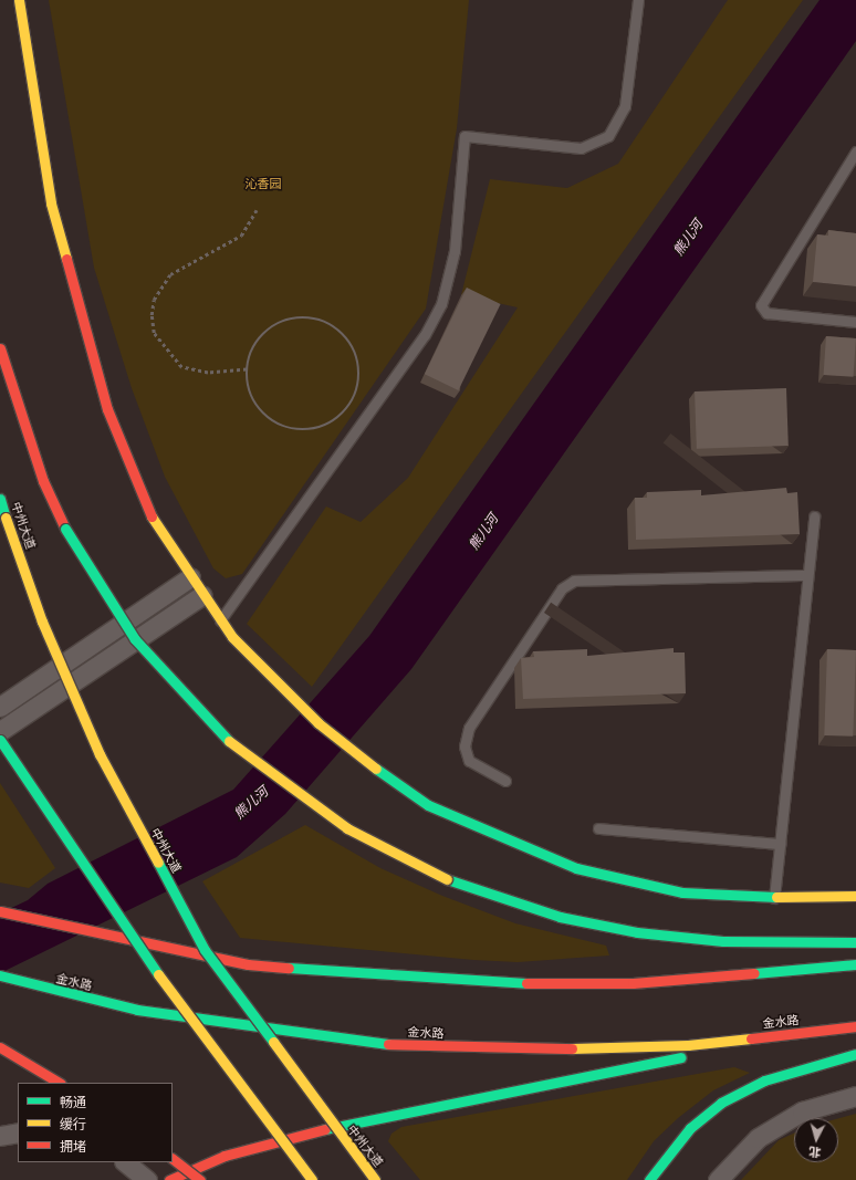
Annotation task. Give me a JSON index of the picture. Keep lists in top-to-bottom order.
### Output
{
  "streets": {
    "main road": ["中州大道", "金水路"]
  },
  "water": ["熊儿河"],
  "parks": ["沁香园"],
  "legend": ["畅通", "缓行", "拥堵"],
  "north": "bottom"
}
